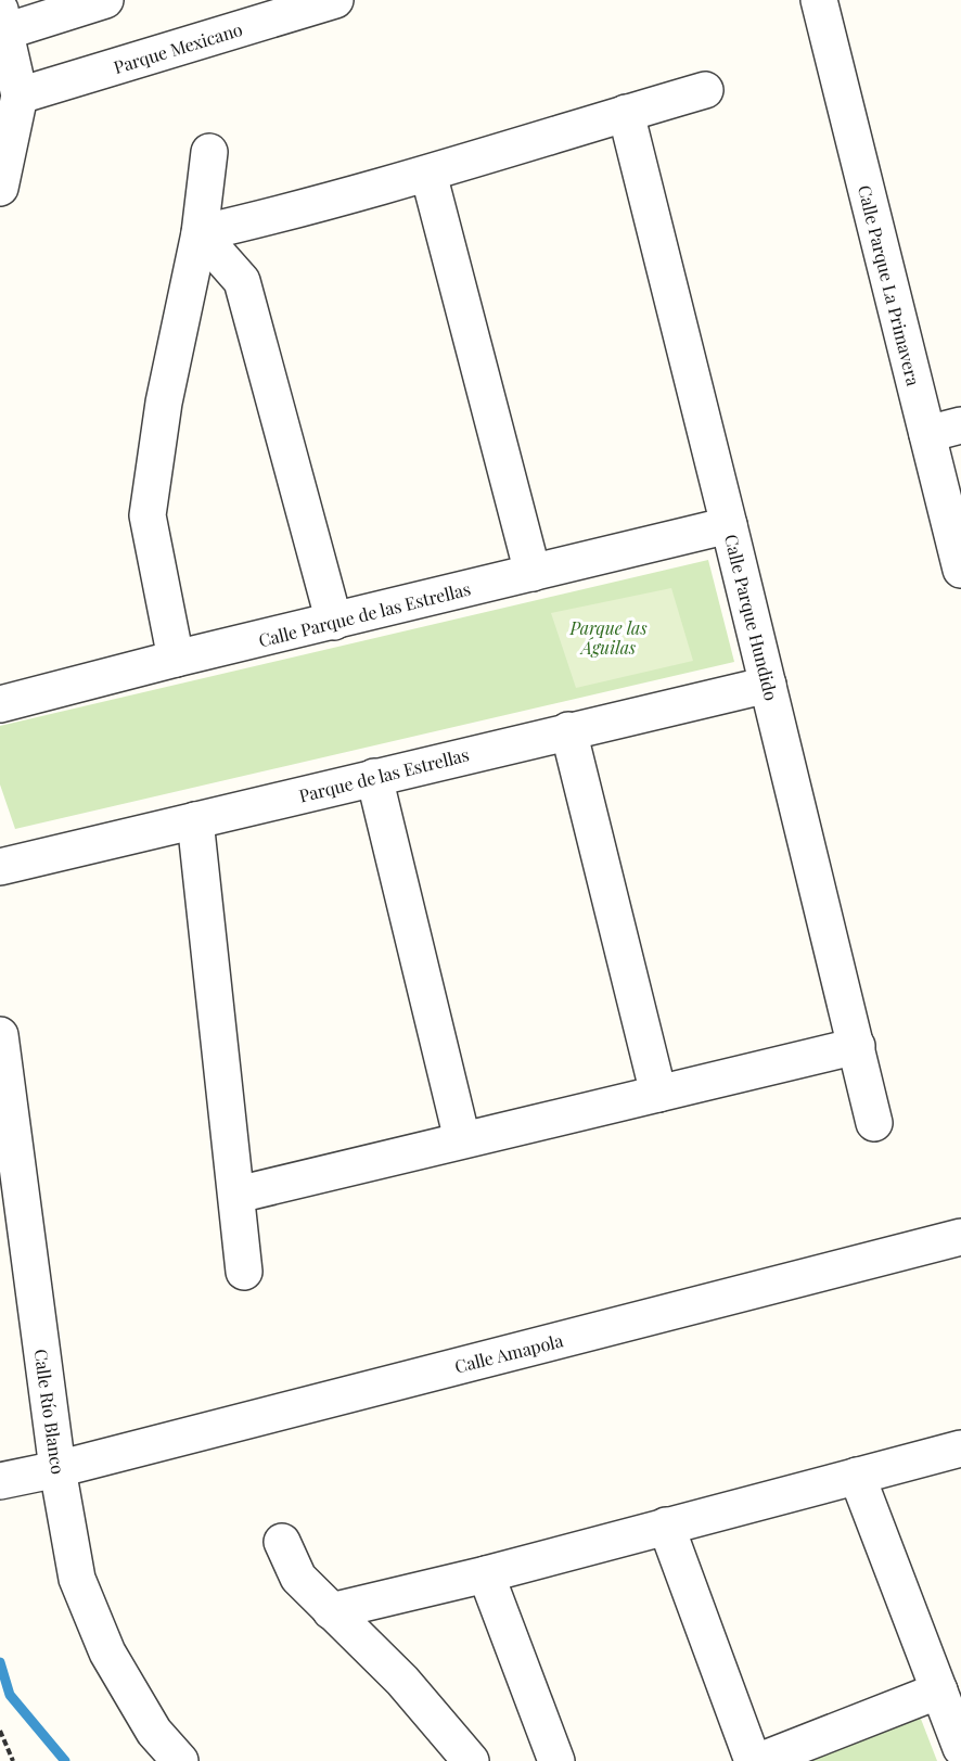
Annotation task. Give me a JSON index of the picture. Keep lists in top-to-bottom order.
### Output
{
  "streets": {
    "street": [
      "Parque Mexicano",
      "Calle Parque La Primavera",
      "Calle Parque de las Estrellas",
      "Calle Parque Hundido",
      "Parque de las Estrellas",
      "Calle Amapola",
      "Calle Río Blanco"
    ]
  },
  "crossings": [
    ["Calle Parque de las Estrellas", "Calle Parque Hundido"],
    ["Calle Parque Hundido", "Parque de las Estrellas"],
    ["Calle Amapola", "Calle Río Blanco"]
  ],
  "parks": ["Parque las Águilas"]
}
